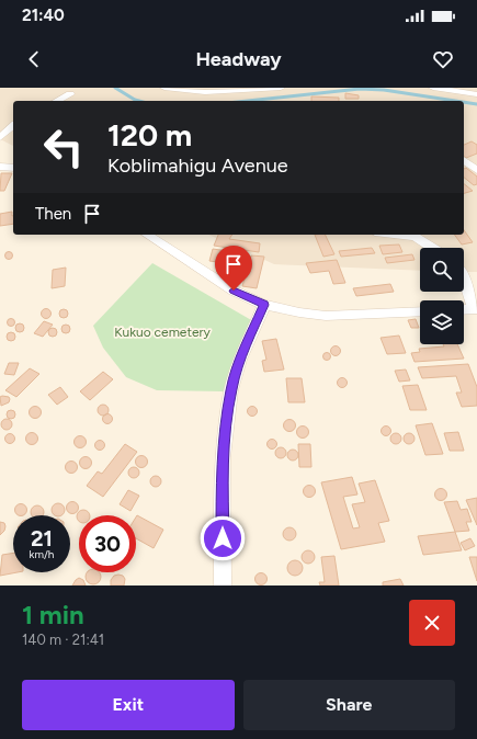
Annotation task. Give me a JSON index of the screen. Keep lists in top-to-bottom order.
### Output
{
  "parks": ["Kukuo cemetery"],
  "page": {
    "status": "21:40",
    "header": "Headway",
    "turn": ["120 m", "Koblimahigu Avenue"],
    "then": "Then",
    "speed": "21 km/h",
    "limit": "30",
    "heading": ["1 min", "140 m · 21:41"],
    "buttons": ["Exit", "Share"]
  }
}
